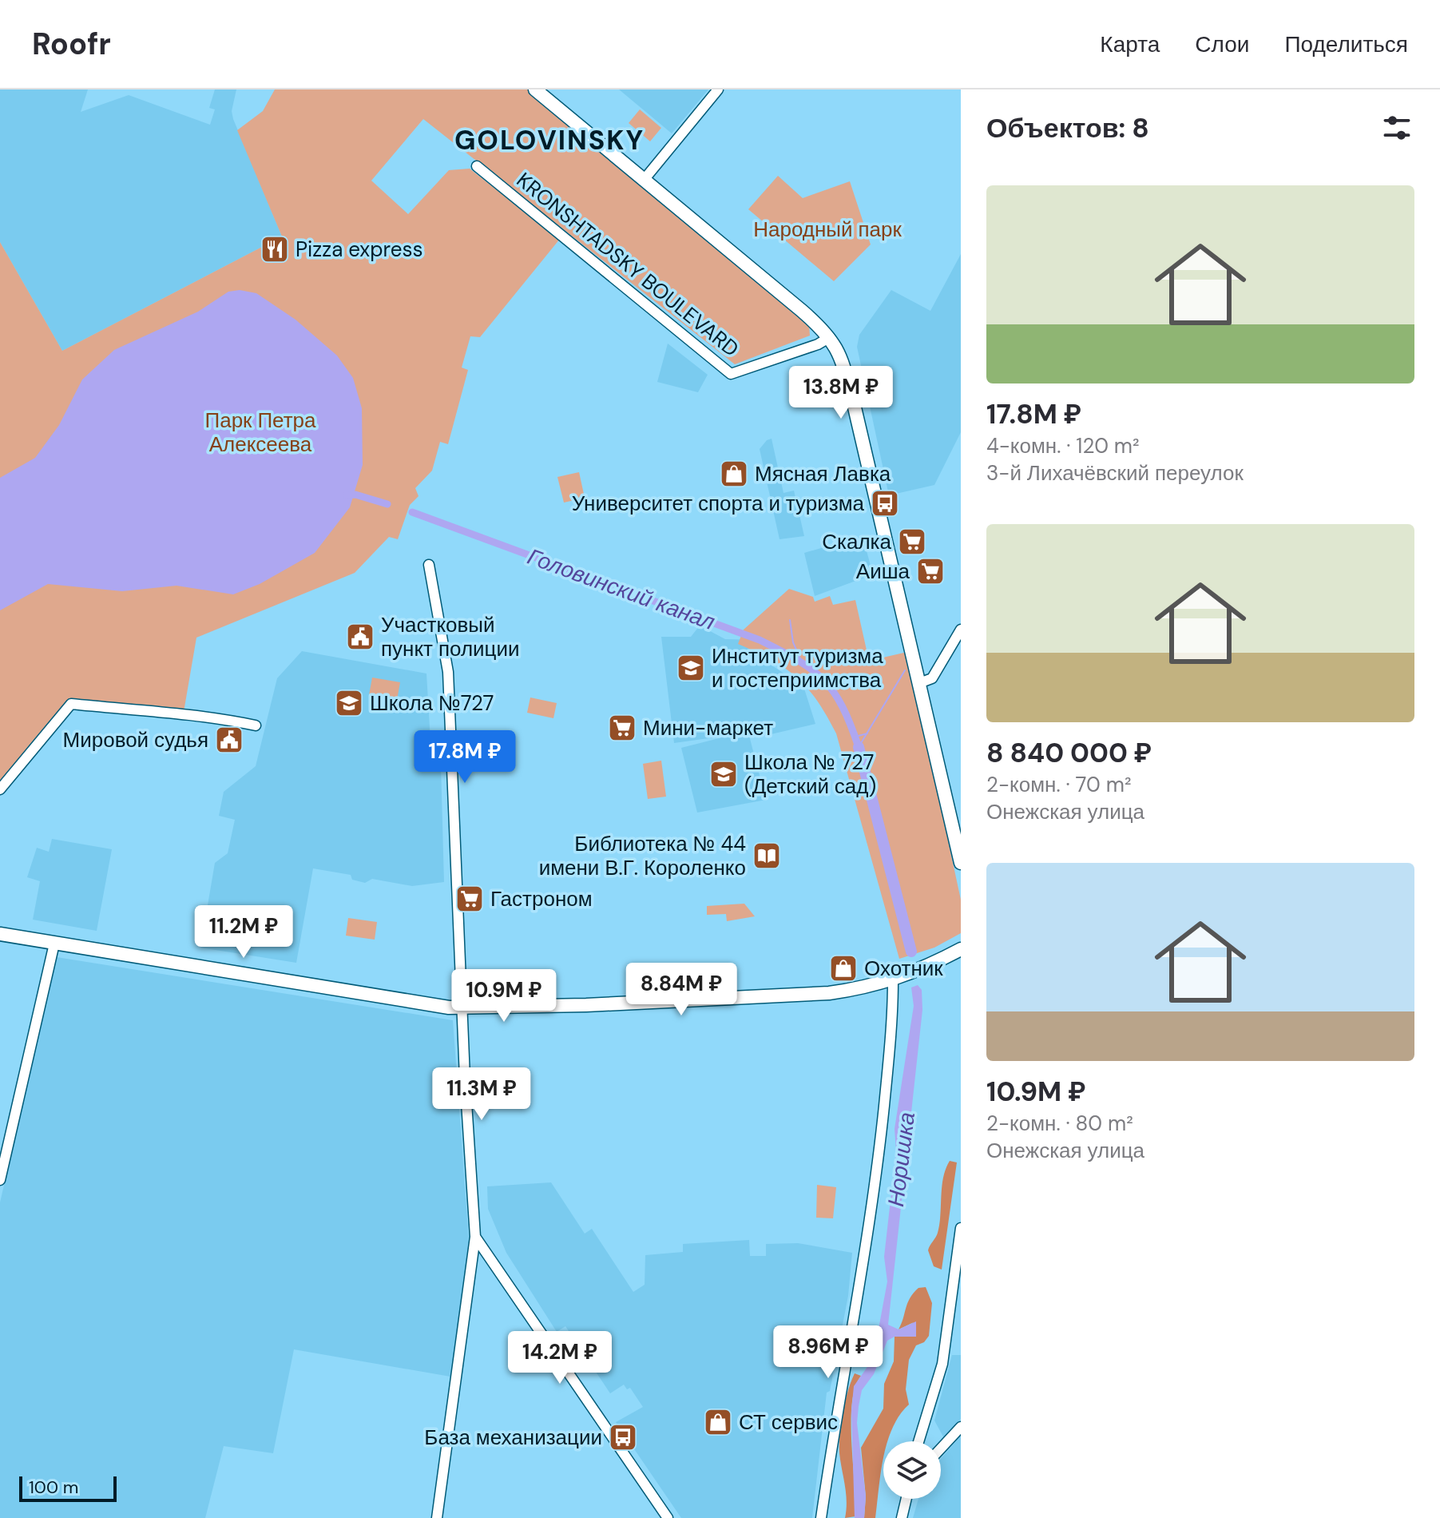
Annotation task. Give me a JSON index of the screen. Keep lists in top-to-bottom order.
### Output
{
  "streets": {
    "street": ["KRONSHTADSKY BOULEVARD"]
  },
  "districts": ["GOLOVINSKY"],
  "water": ["Головинский канал", "Норишка"],
  "parks": ["Народный парк", "Парк Петра Алексеева"],
  "places": {
    "restaurant": ["Pizza express"],
    "shop": ["Мясная Лавка", "Охотник", "СТ сервис"],
    "bus stop": ["Университет спорта и туризма", "База механизации"],
    "supermarket": [
      "Скалка",
      "Аиша",
      "Мини-маркет",
      "Гастроном"
    ],
    "public building": ["Участковый пункт полиции", "Мировой судья"],
    "school or university": ["Институт туризма и гостеприимства", "Школа №727", "Школа № 727 (Детский сад)"],
    "library": ["Библиотека № 44 имени В.Г. Короленко"]
  },
  "scale_bar": "100 m",
  "page": {
    "header": "Roofr",
    "nav": ["Карта", "Слои", "Поделиться"],
    "heading": "Объектов: 8",
    "list": [
      {
        "name": "17.8M ₽",
        "note": "4-комн. · 120 m² · 3-й Лихачёвский переулок"
      },
      {
        "name": "8 840 000 ₽",
        "note": "2-комн. · 70 m² · Онежская улица"
      },
      {
        "name": "10.9M ₽",
        "note": "2-комн. · 80 m² · Онежская улица"
      }
    ],
    "price": [
      "13.8M ₽",
      "17.8M ₽",
      "11.2M ₽",
      "8.84M ₽",
      "10.9M ₽",
      "11.3M ₽",
      "8.96M ₽",
      "14.2M ₽"
    ],
    "scale": "100 m"
  }
}
